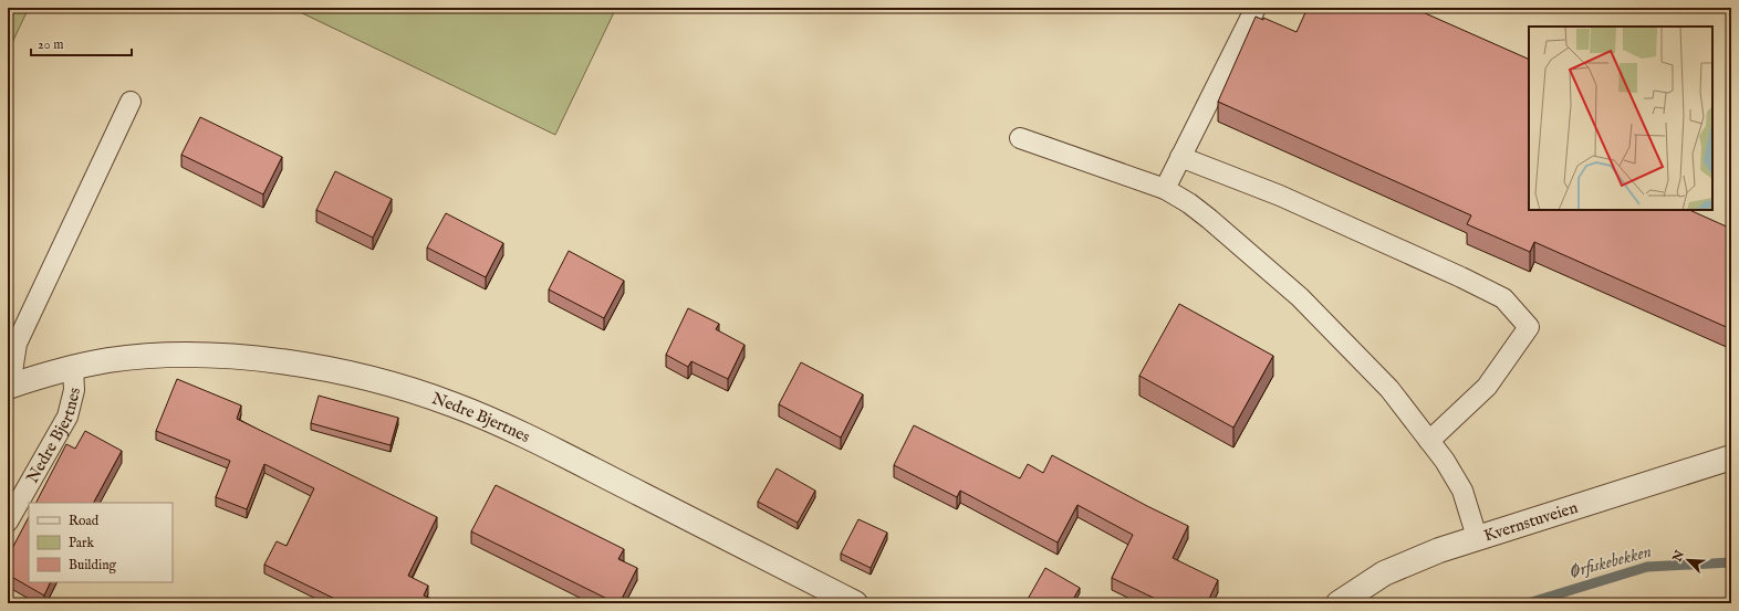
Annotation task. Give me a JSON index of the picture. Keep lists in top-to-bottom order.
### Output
{
  "streets": {
    "street": ["Nedre Bjertnes", "Kvernstuveien"]
  },
  "water": ["Ørfiskebekken"],
  "legend": ["Road", "Park", "Building"],
  "scale_bar": "20 m",
  "north": "top left"
}
